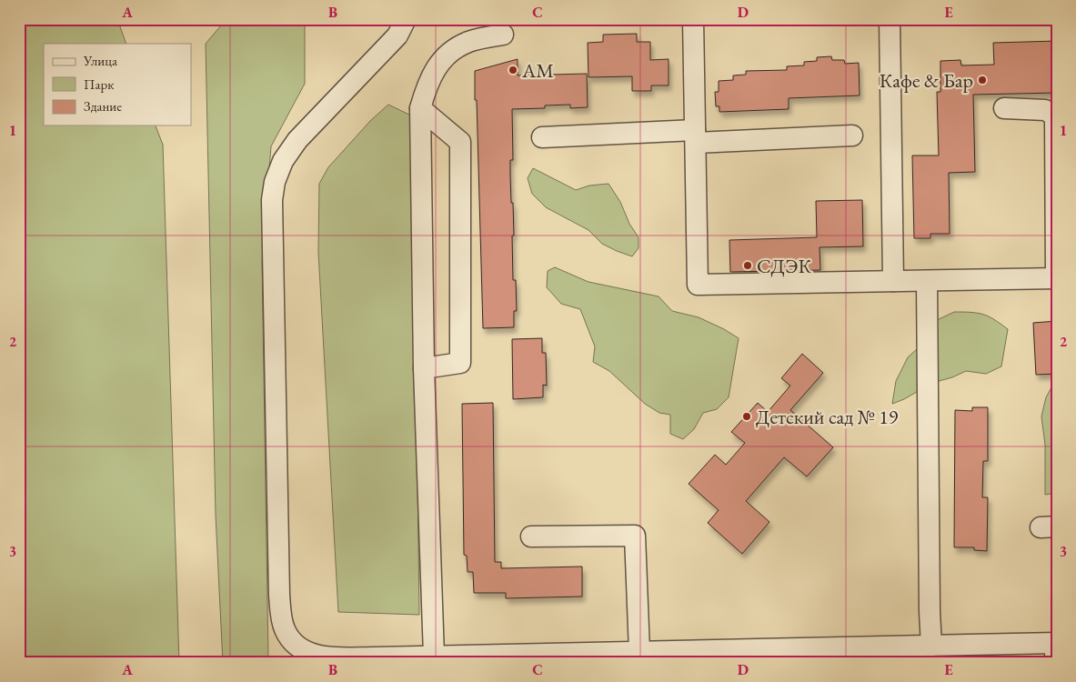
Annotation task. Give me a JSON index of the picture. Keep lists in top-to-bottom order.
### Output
{
  "places": [
    "АМ",
    "Кафе & Бар",
    "СДЭК",
    "Детский сад № 19"
  ],
  "legend": ["Улица", "Парк", "Здание"],
  "grid": {
    "columns": [
      "A",
      "B",
      "C",
      "D",
      "E"
    ],
    "rows": ["1", "2", "3"]
  }
}
